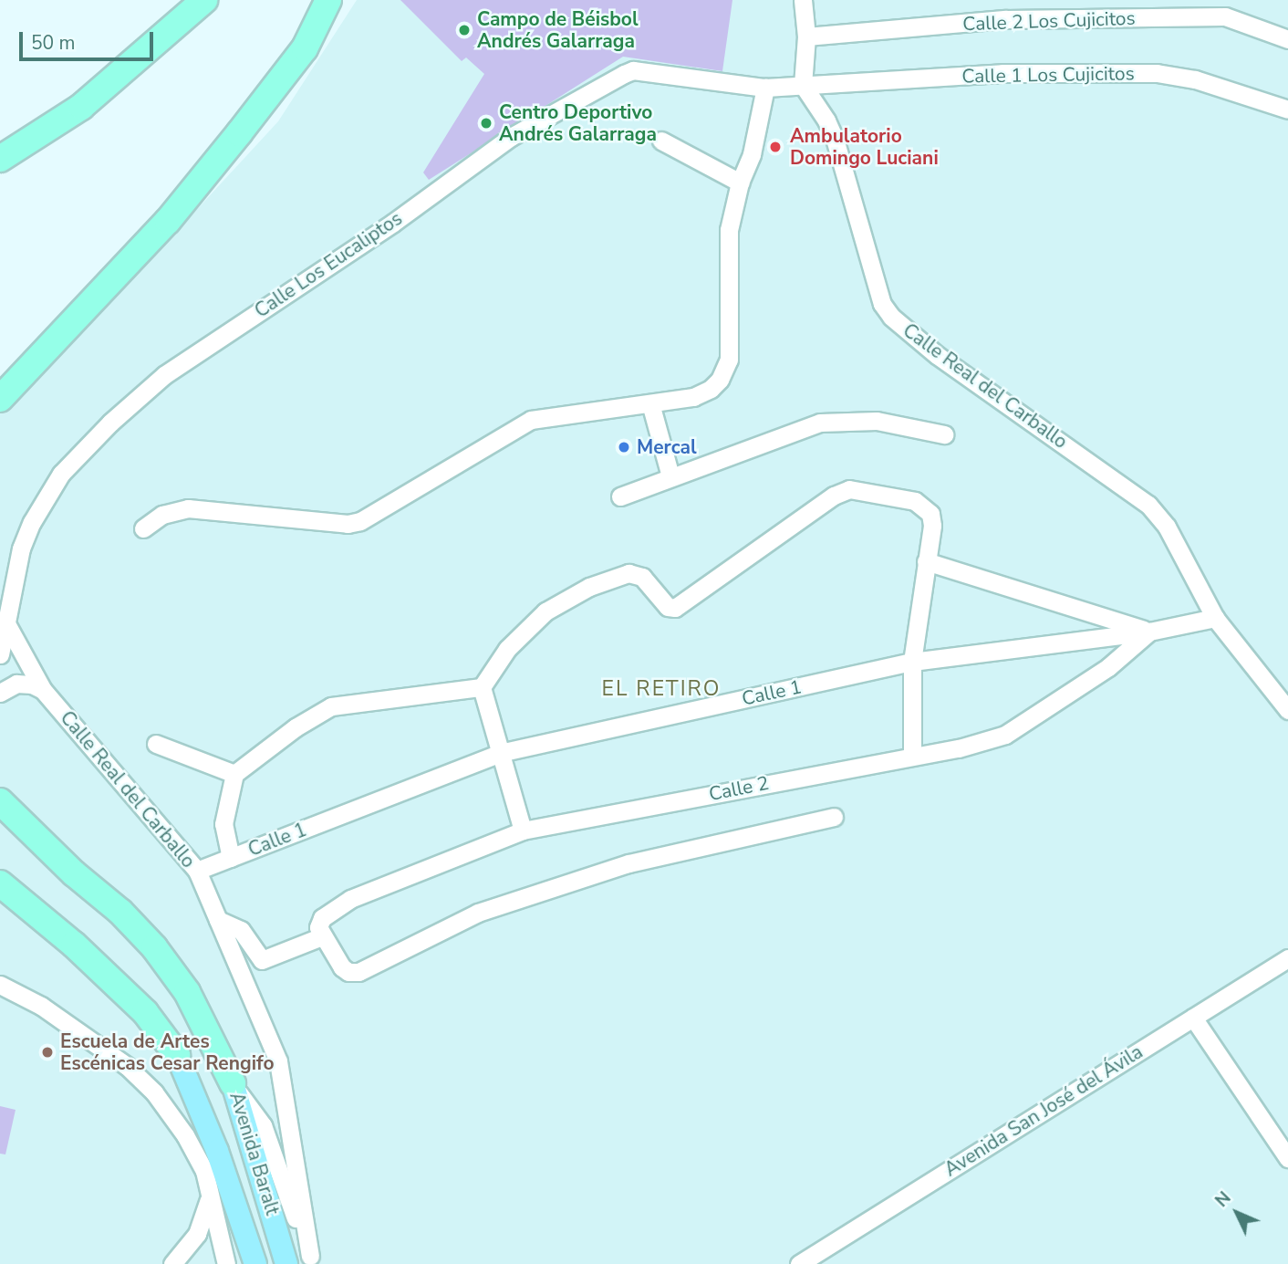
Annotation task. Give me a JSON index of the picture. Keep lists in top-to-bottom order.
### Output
{
  "streets": {
    "main road": ["Avenida Baralt"],
    "street": [
      "Calle 2 Los Cujicitos",
      "Calle 1 Los Cujicitos",
      "Calle Los Eucaliptos",
      "Calle Real del Carballo",
      "Calle 1",
      "Calle 2",
      "Avenida San José del Ávila"
    ]
  },
  "crossings": [
    ["Calle 1 Los Cujicitos", "Calle Los Eucaliptos"],
    ["Calle 1 Los Cujicitos", "Calle Real del Carballo"],
    ["Calle Los Eucaliptos", "Calle Real del Carballo"],
    ["Calle Real del Carballo", "Calle 1"],
    ["Calle Real del Carballo", "Avenida Baralt"],
    ["Calle 1", "Calle 2"]
  ],
  "districts": ["EL RETIRO"],
  "places": [
    "Campo de Béisbol Andrés Galarraga",
    "Centro Deportivo Andrés Galarraga",
    "Ambulatorio Domingo Luciani",
    "Mercal",
    "Escuela de Artes Escénicas Cesar Rengifo"
  ],
  "scale_bar": "50 m",
  "north": "top left"
}
